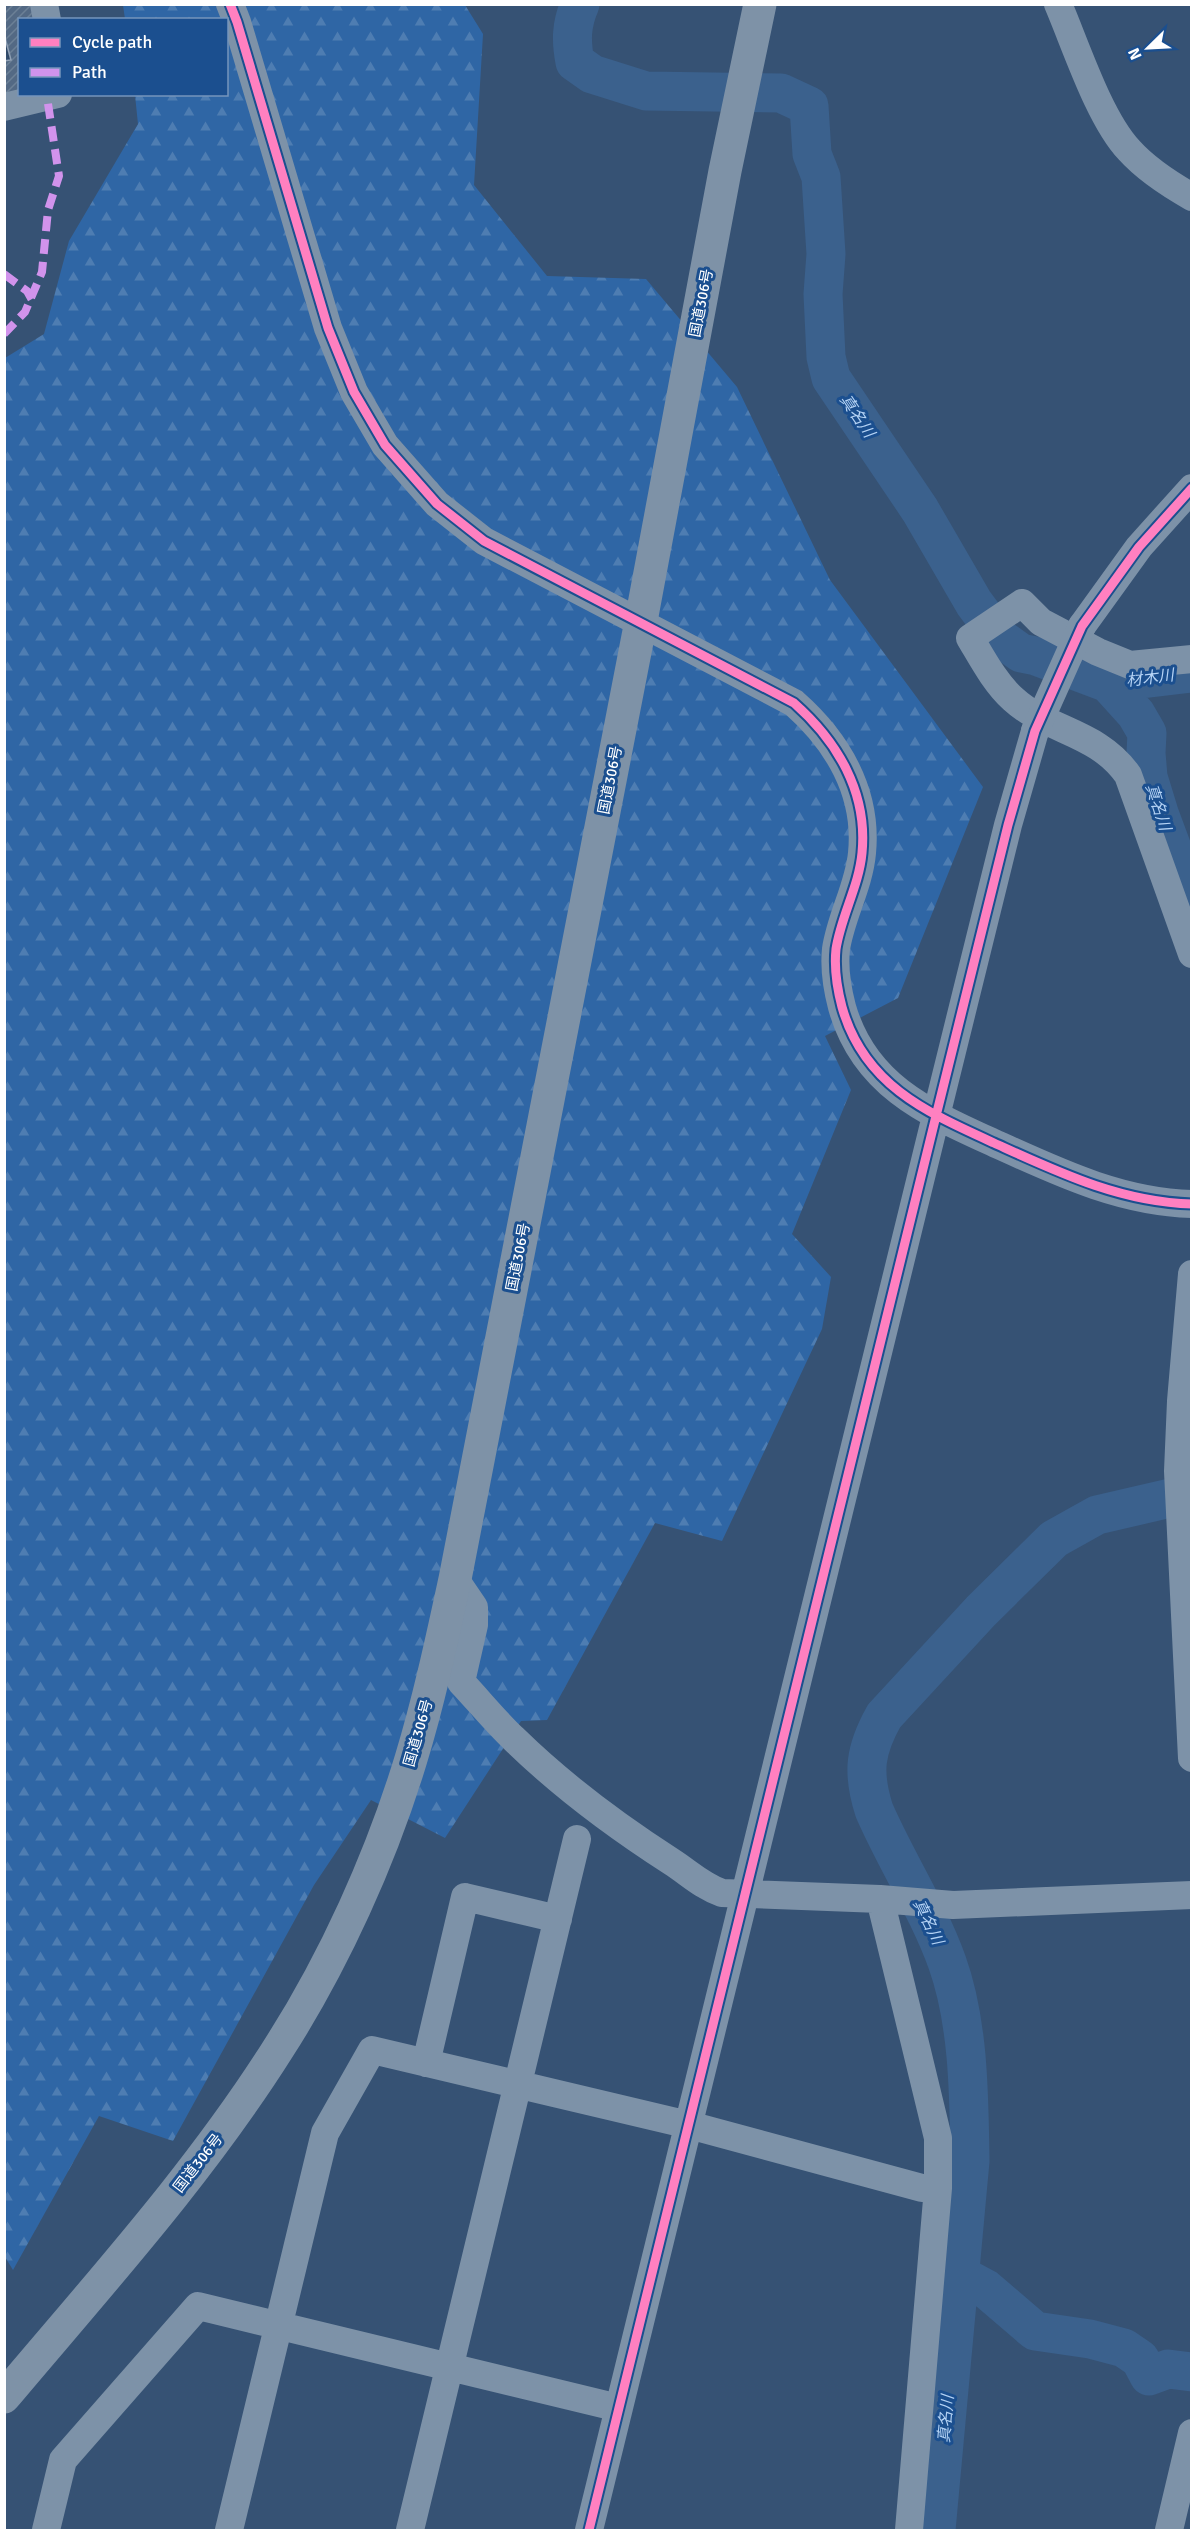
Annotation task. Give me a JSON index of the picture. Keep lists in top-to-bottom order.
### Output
{
  "streets": {
    "highway": ["国道306号"]
  },
  "water": ["真名川", "材木川"],
  "legend": ["Cycle path", "Path"],
  "north": "bottom left"
}
